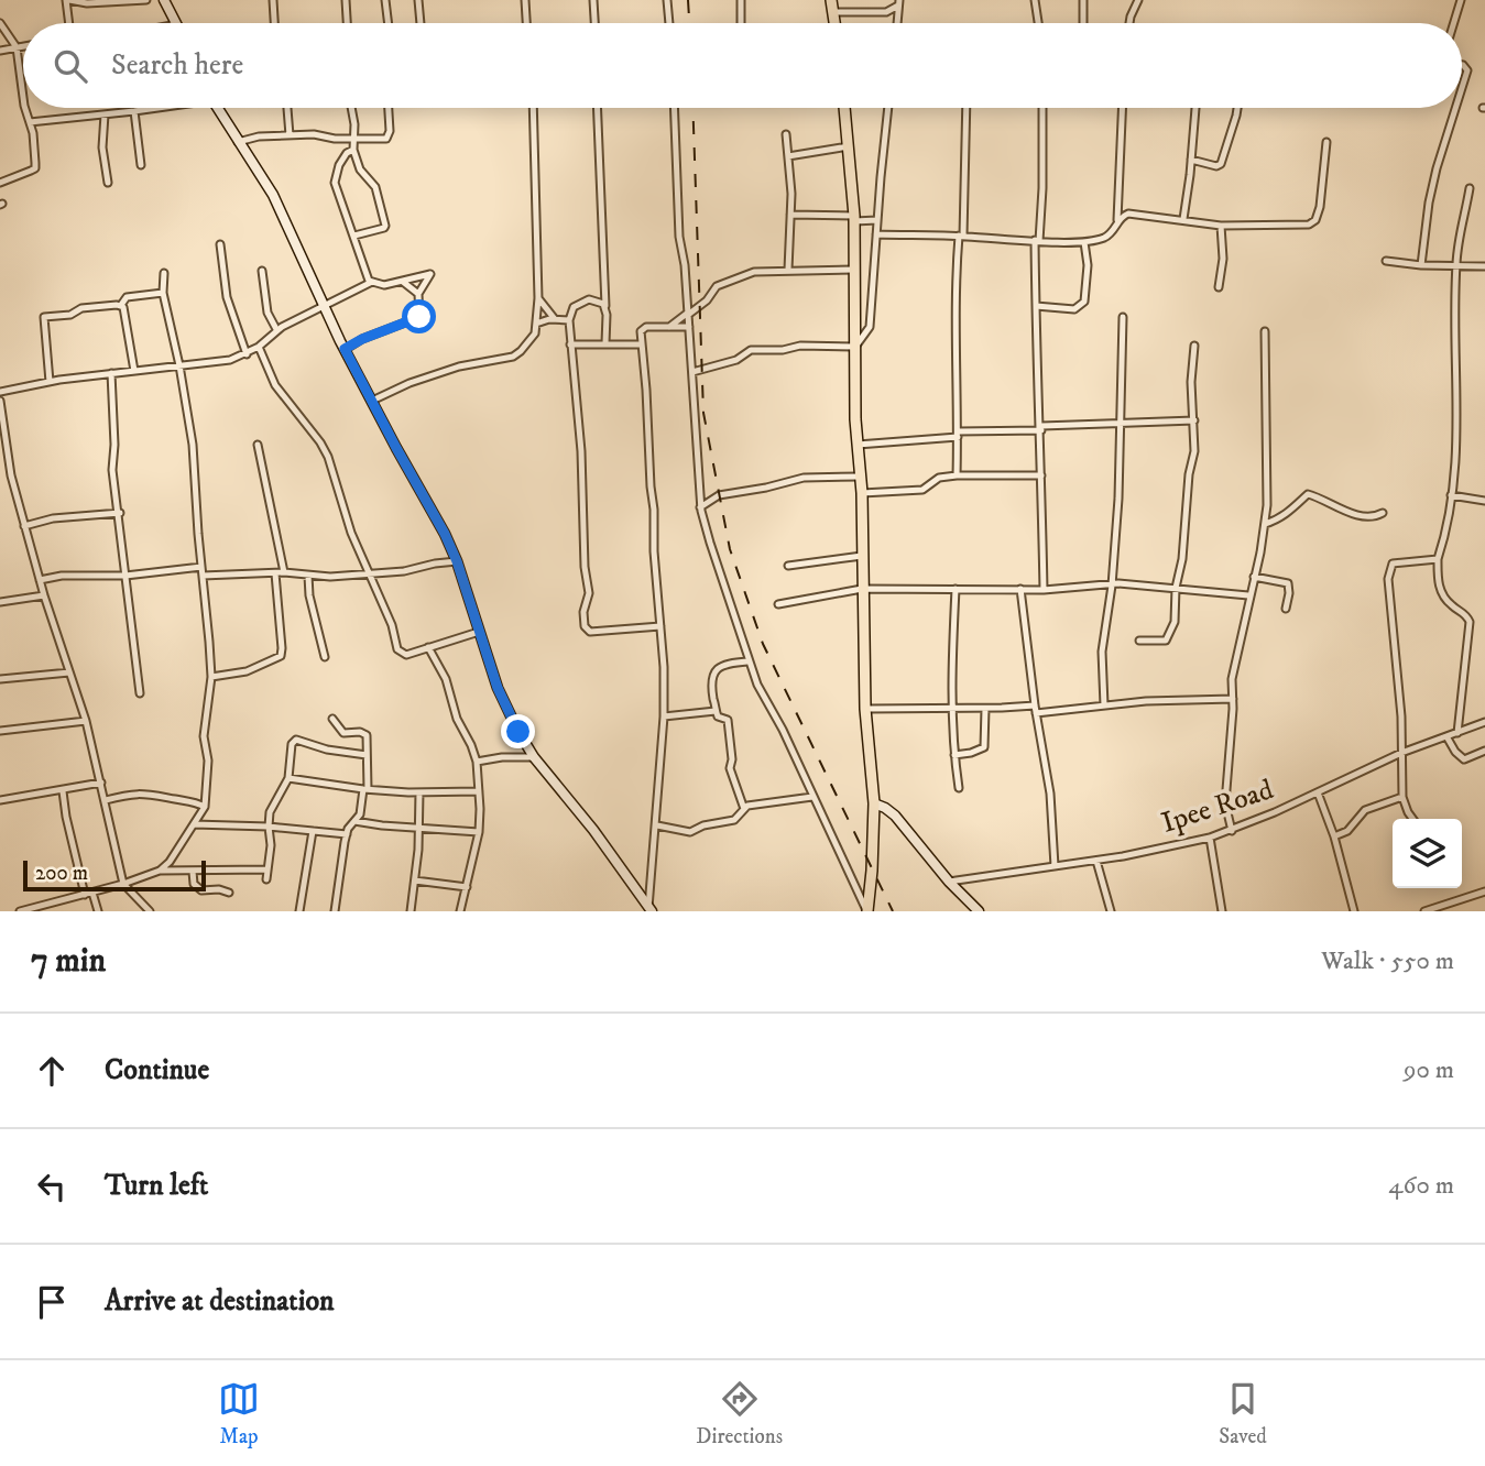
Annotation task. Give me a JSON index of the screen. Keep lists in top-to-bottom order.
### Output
{
  "streets": {
    "street": ["Ipee Road"]
  },
  "scale_bar": "200 m",
  "page": {
    "search": "Search here",
    "scale": "200 m",
    "heading": ["7 min", "Walk · 550 m"],
    "list": [
      ["Continue", "90 m"],
      ["Turn left", "460 m"],
      "Arrive at destination"
    ],
    "nav": ["Map", "Directions", "Saved"]
  }
}
